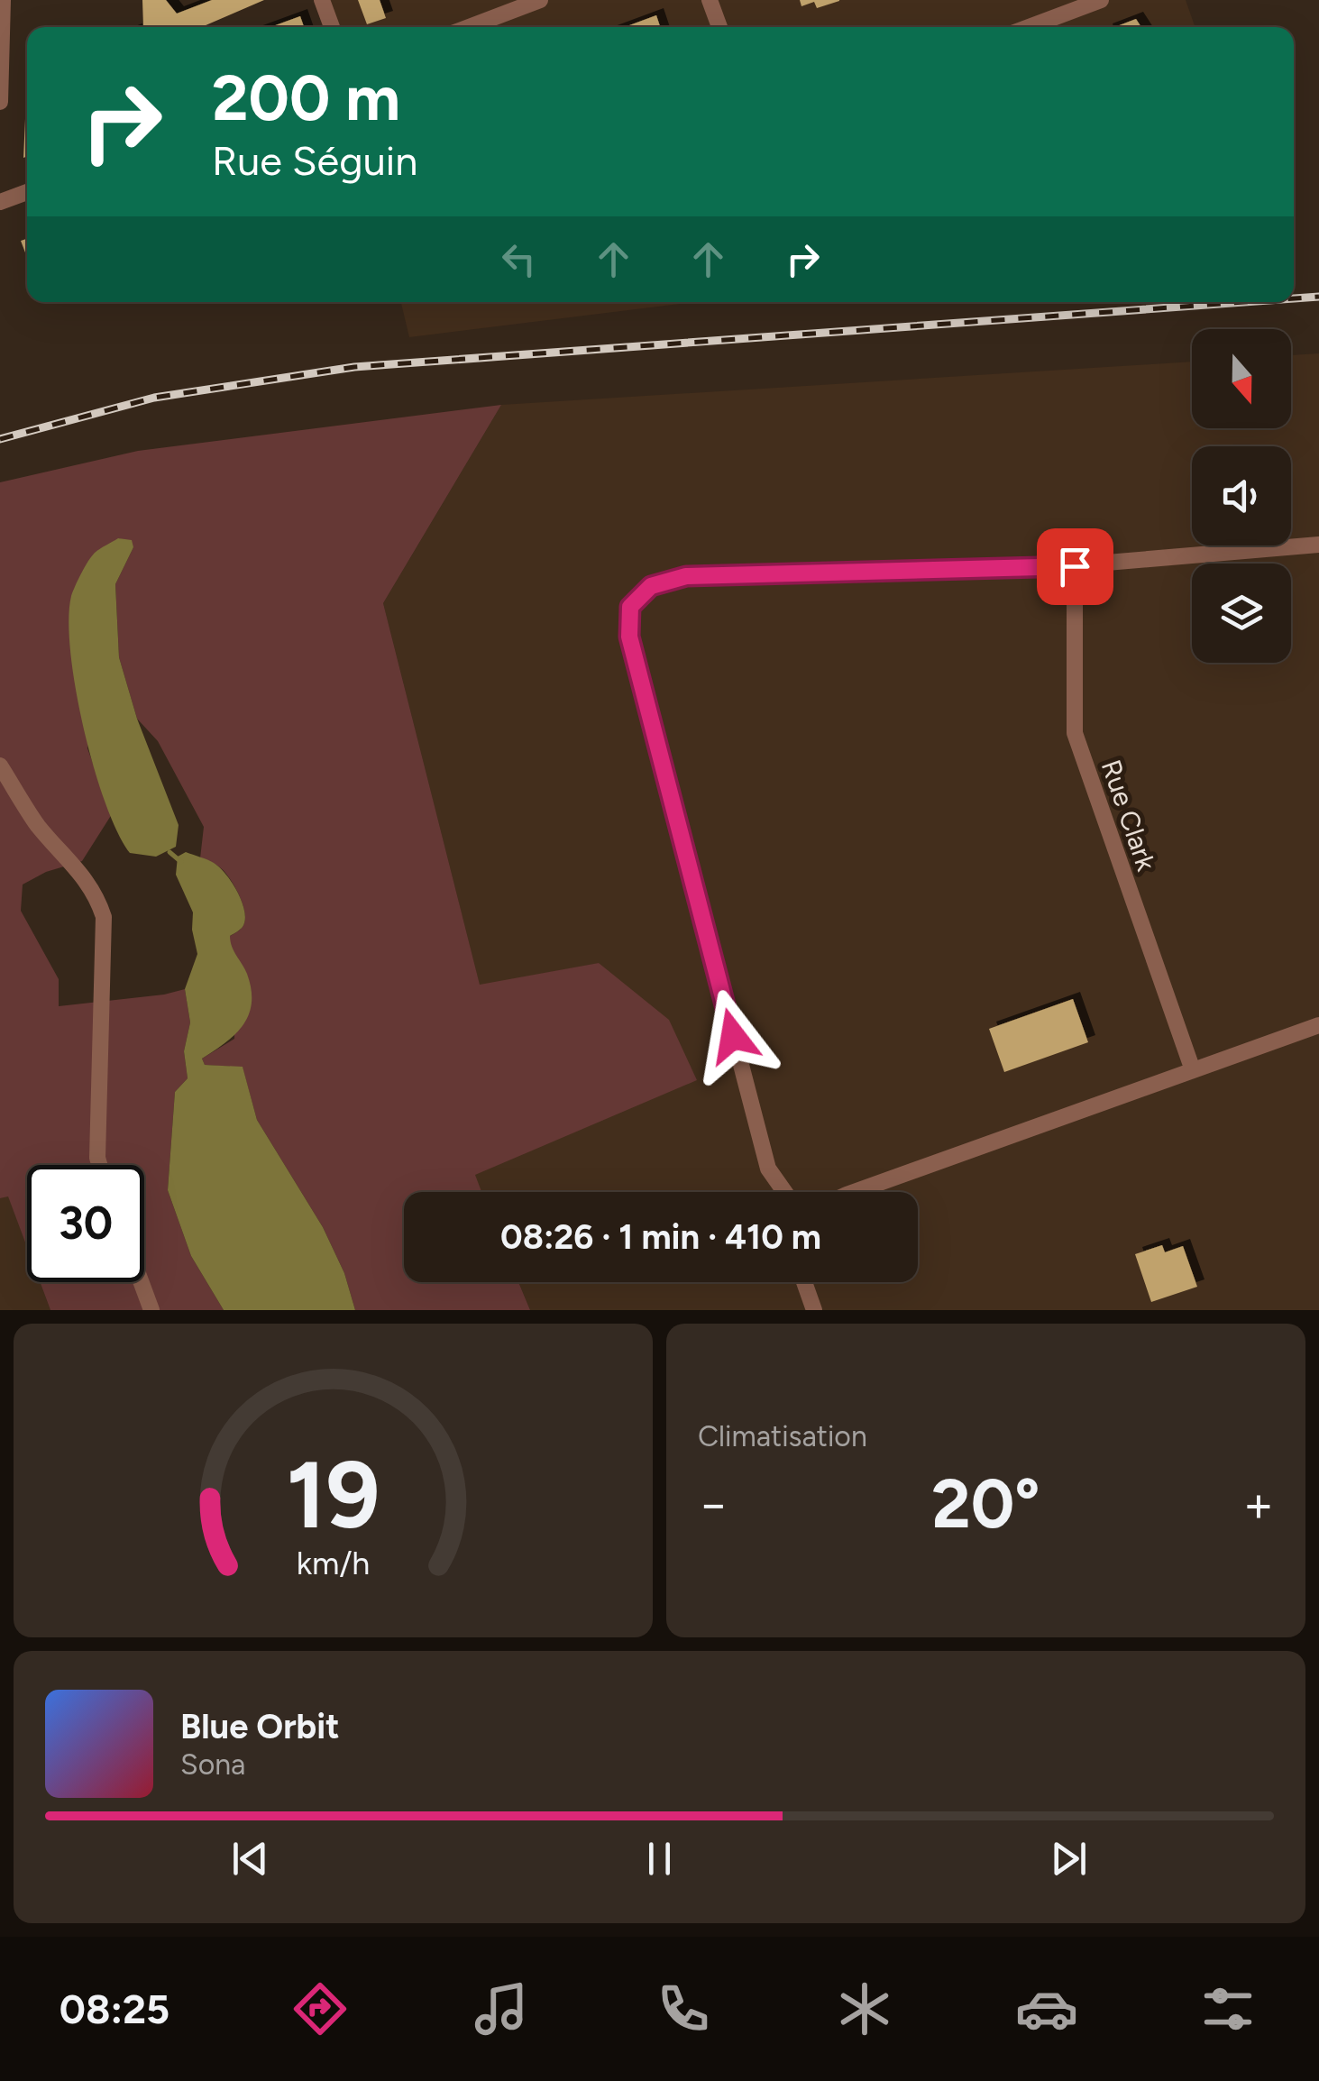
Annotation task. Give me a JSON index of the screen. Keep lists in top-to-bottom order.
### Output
{
  "streets": {
    "street": ["Rue Clark"]
  },
  "north": "bottom",
  "page": {
    "turn": ["200 m", "Rue Séguin"],
    "limit": "30",
    "trip": "08:26 · 1 min · 410 m",
    "tile": "Climatisation",
    "heat": ["−", "20°", "+"],
    "song": ["Blue Orbit", "Sona"],
    "tabs": "08:25",
    "gauge": ["19", "km/h"]
  }
}
